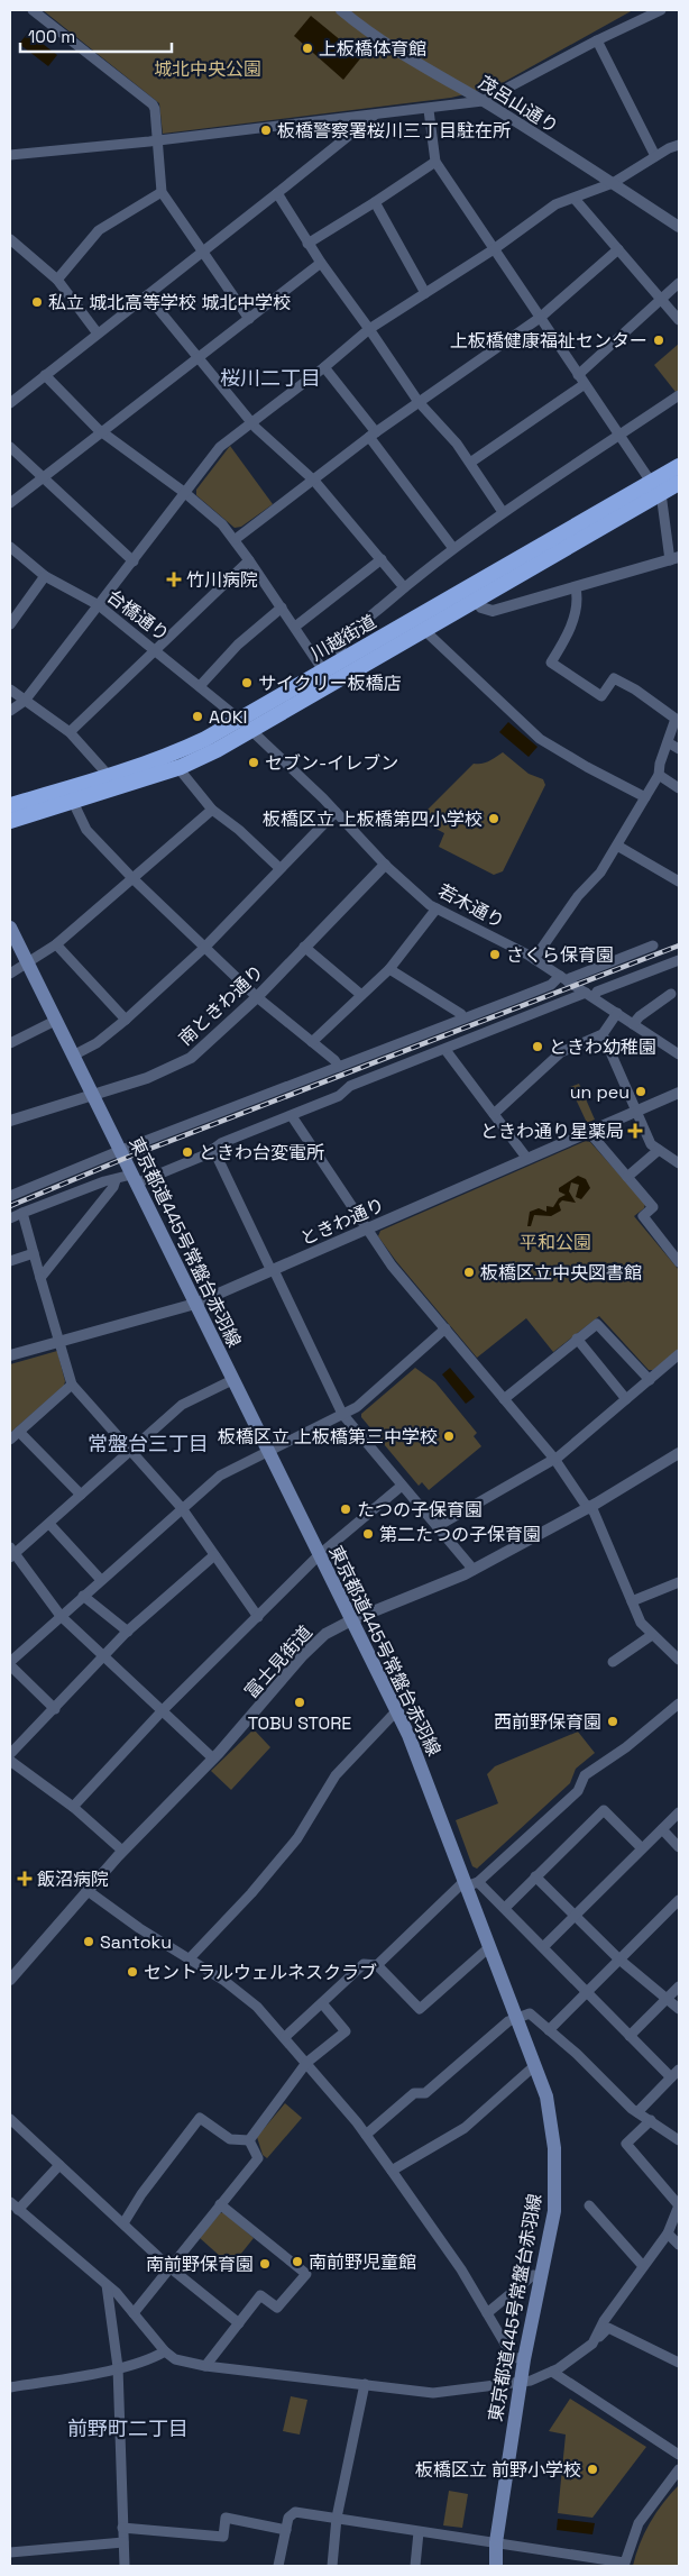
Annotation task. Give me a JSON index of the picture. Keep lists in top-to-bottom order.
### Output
{
  "streets": {
    "highway": ["川越街道"],
    "main road": ["東京都道445号常盤台赤羽線"],
    "street": [
      "茂呂山通り",
      "台橋通り",
      "若木通り",
      "南ときわ通り",
      "ときわ通り",
      "富士見街道"
    ]
  },
  "crossings": [
    ["台橋通り", "川越街道"],
    ["台橋通り", "若木通り"],
    ["川越街道", "若木通り"],
    ["若木通り", "南ときわ通り"],
    ["南ときわ通り", "東京都道445号常盤台赤羽線"],
    ["ときわ通り", "東京都道445号常盤台赤羽線"],
    ["東京都道445号常盤台赤羽線", "富士見街道"]
  ],
  "districts": ["桜川二丁目", "常盤台三丁目", "前野町二丁目"],
  "parks": ["城北中央公園", "平和公園"],
  "places": {
    "other": [
      "上板橋体育館",
      "板橋警察署桜川三丁目駐在所",
      "私立 城北高等学校 城北中学校",
      "上板橋健康福祉センター",
      "サイクリー板橋店",
      "AOKI",
      "セブン-イレブン",
      "板橋区立 上板橋第四小学校",
      "さくら保育園",
      "ときわ幼稚園",
      "un peu",
      "ときわ台変電所",
      "板橋区立中央図書館",
      "板橋区立 上板橋第三中学校",
      "たつの子保育園",
      "第二たつの子保育園",
      "TOBU STORE",
      "西前野保育園",
      "Santoku",
      "セントラルウェルネスクラブ",
      "南前野児童館",
      "南前野保育園",
      "板橋区立 前野小学校"
    ],
    "health": ["竹川病院", "ときわ通り星薬局", "飯沼病院"]
  },
  "scale_bar": "100 m"
}
